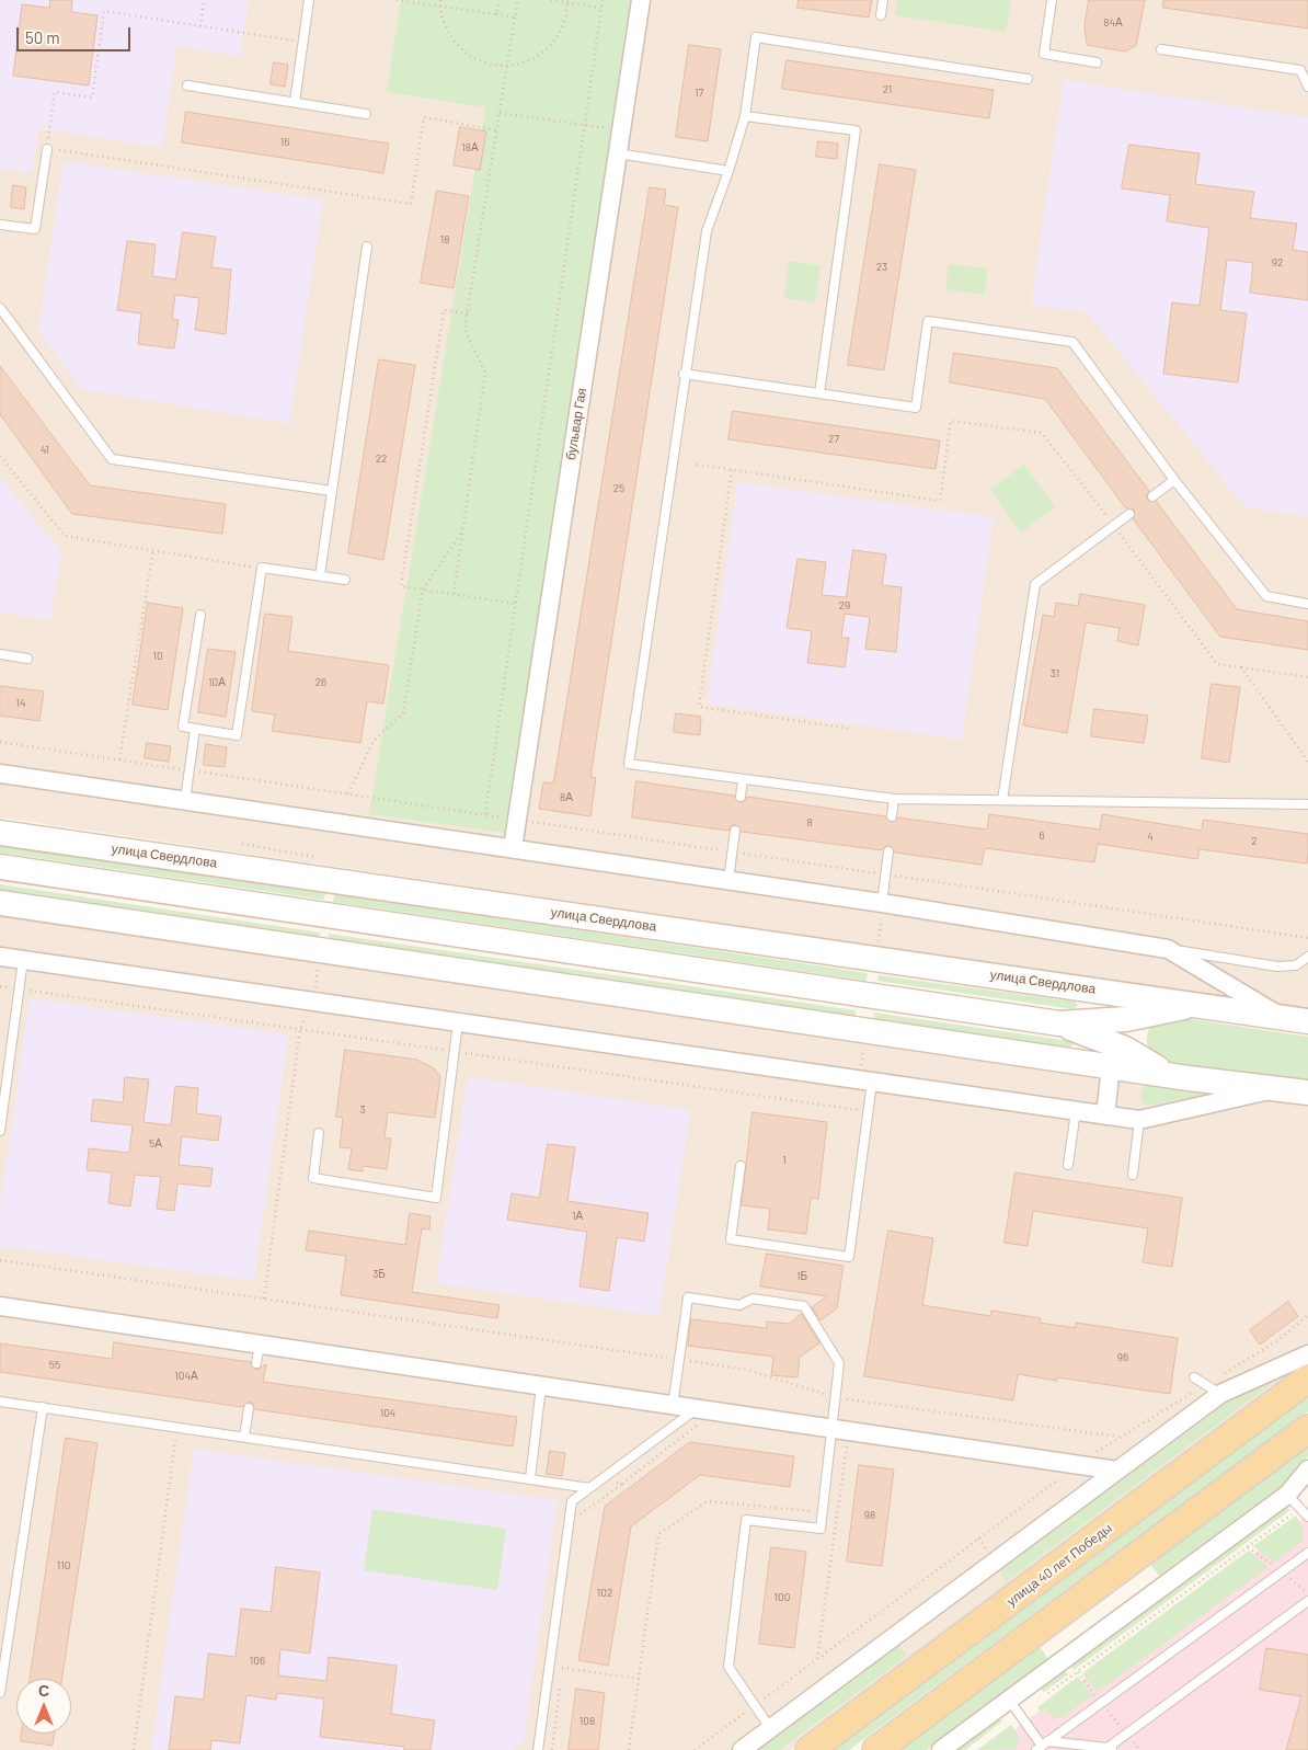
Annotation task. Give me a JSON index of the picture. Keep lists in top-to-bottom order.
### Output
{
  "streets": {
    "main road": ["улица Свердлова", "улица 40 лет Победы"],
    "street": ["бульвар Гая"]
  },
  "house_numbers": [
    "84А",
    "21",
    "17",
    "16",
    "18А",
    "18",
    "92",
    "23",
    "27",
    "41",
    "22",
    "25",
    "29",
    "10",
    "31",
    "10А",
    "26",
    "14",
    "8А",
    "8",
    "6",
    "4",
    "2",
    "3",
    "5А",
    "1",
    "1А",
    "3Б",
    "1Б",
    "96",
    "55",
    "104А",
    "104",
    "98",
    "110",
    "102",
    "100",
    "106",
    "108"
  ],
  "scale_bar": "50 m",
  "north": "top"
}
